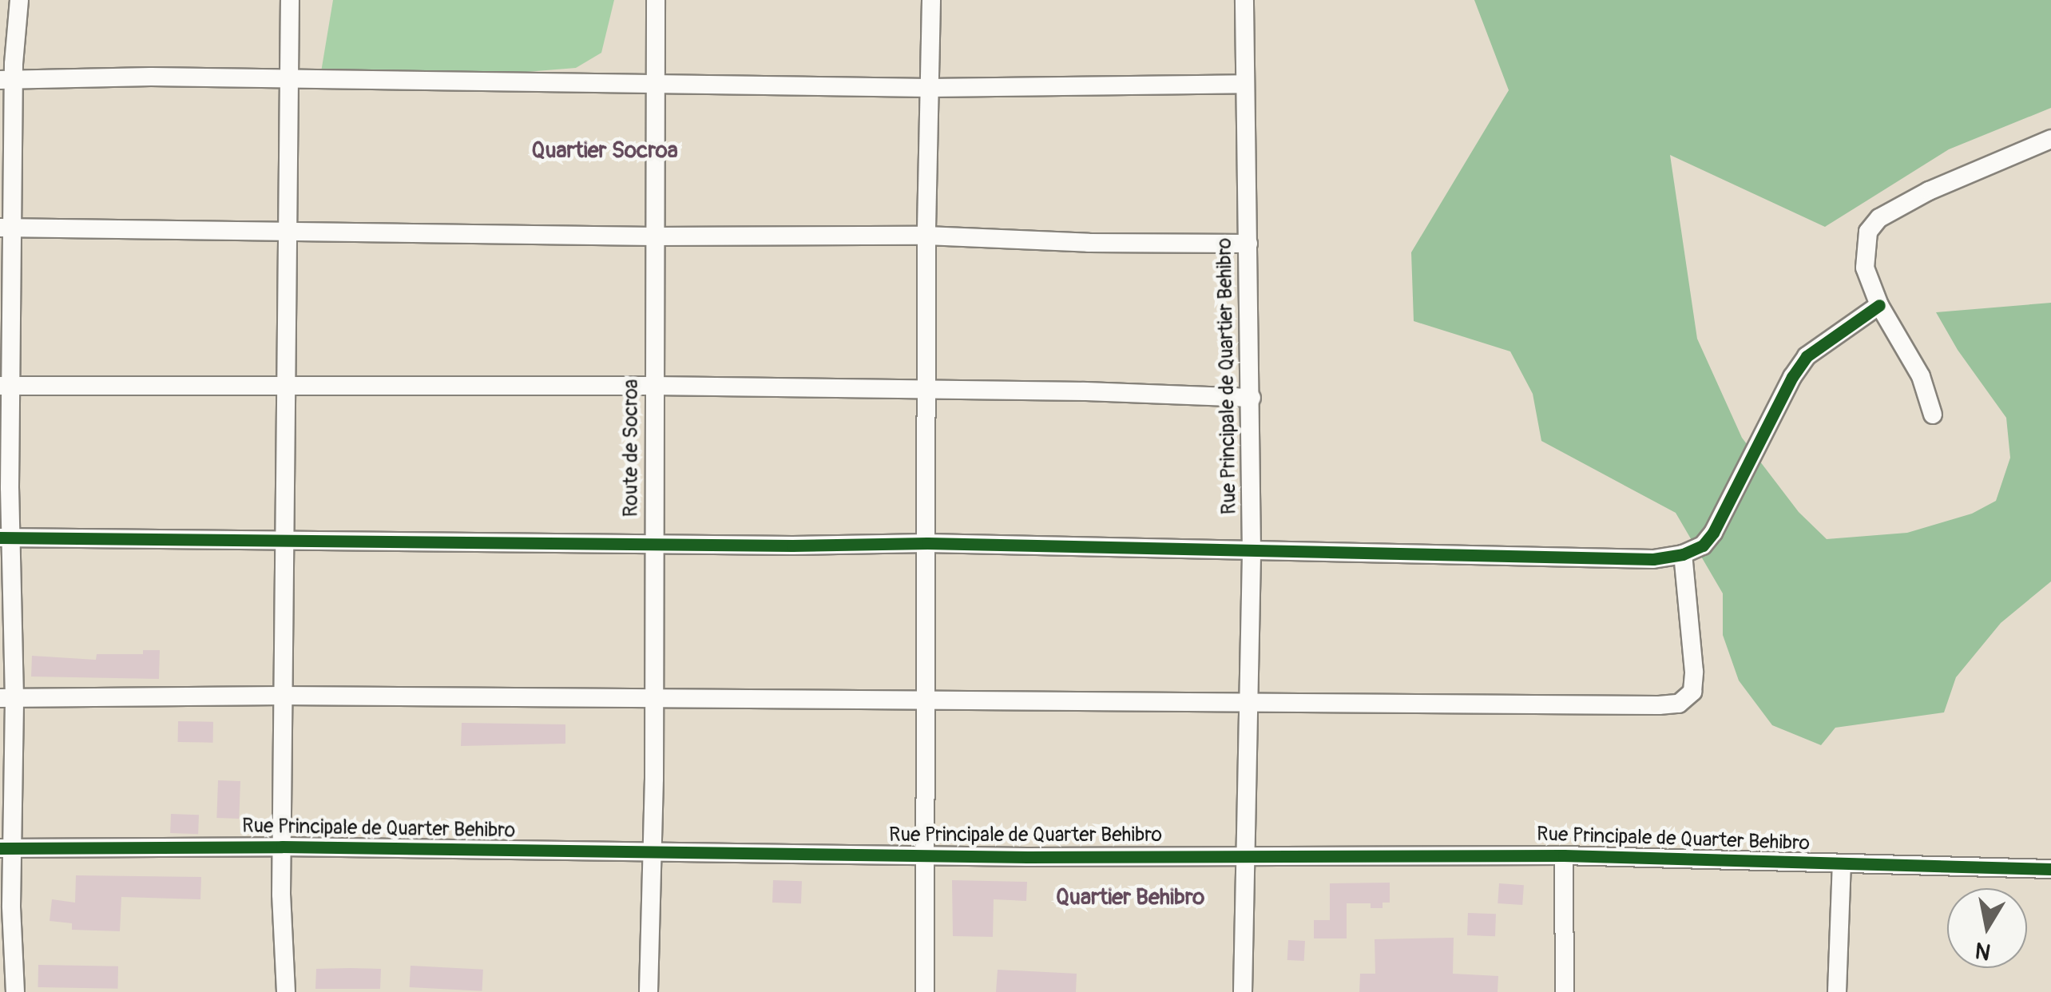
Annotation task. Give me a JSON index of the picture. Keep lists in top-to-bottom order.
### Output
{
  "streets": {
    "street": ["Rue Principale de Quartier Behibro", "Route de Socroa", "Rue Principale de Quarter Behibro"]
  },
  "crossings": [
    ["Rue Principale de Quartier Behibro", "Rue Principale de Quarter Behibro"],
    ["Route de Socroa", "Rue Principale de Quarter Behibro"]
  ],
  "districts": ["Quartier Socroa", "Quartier Behibro"],
  "north": "bottom"
}
